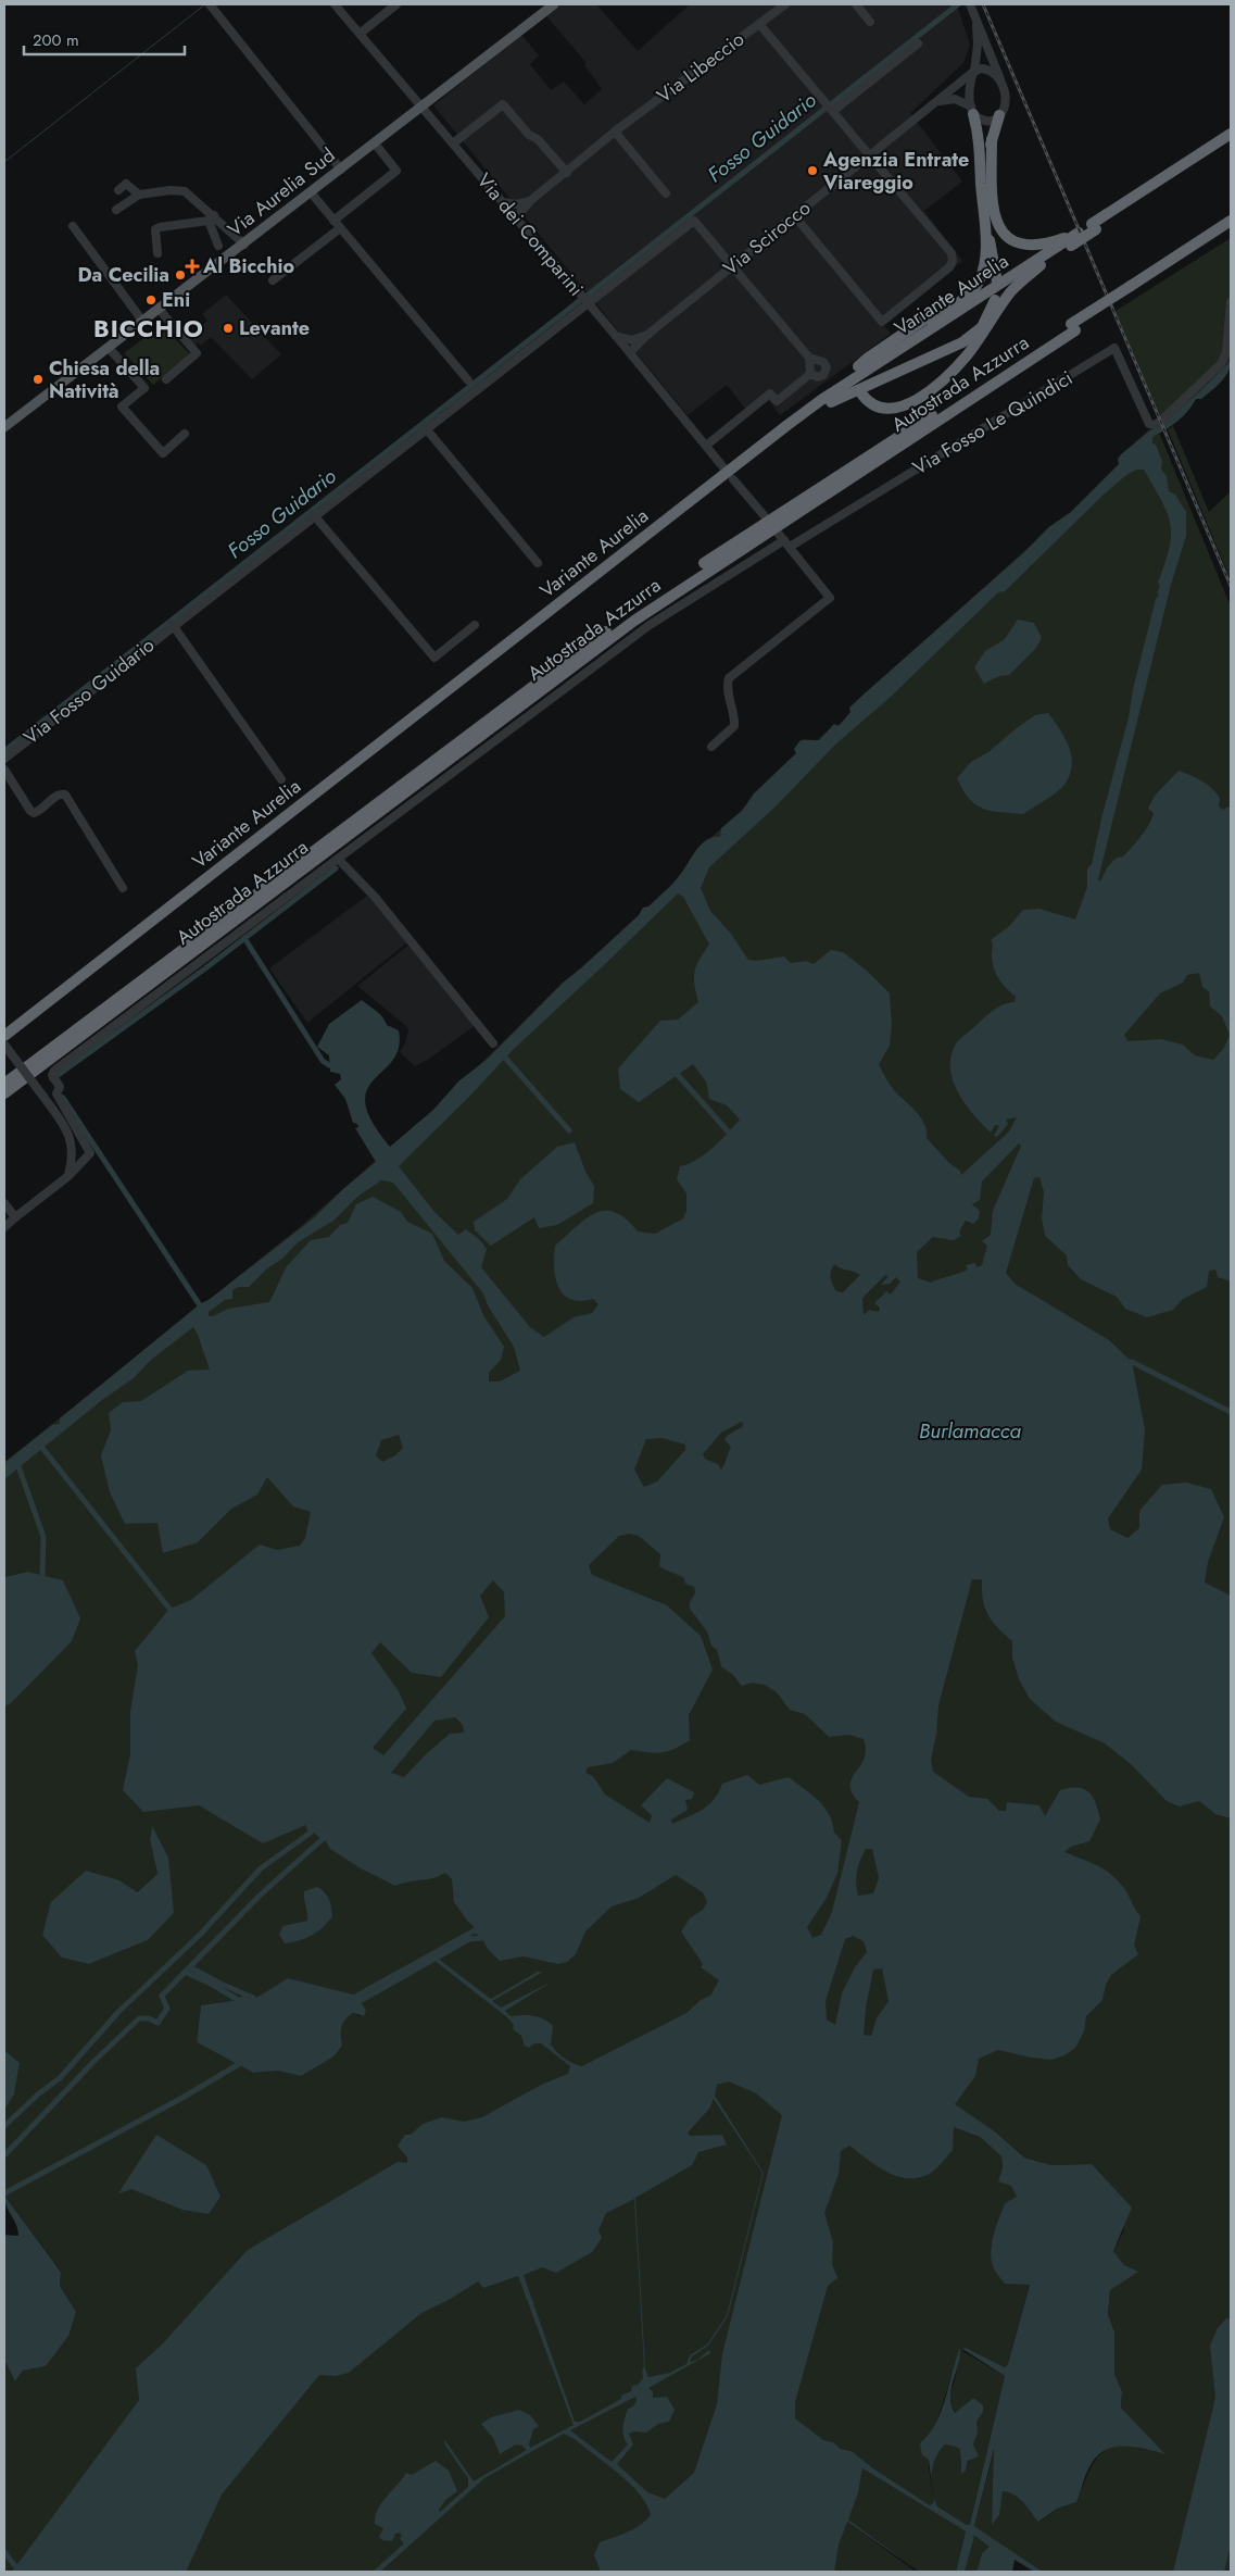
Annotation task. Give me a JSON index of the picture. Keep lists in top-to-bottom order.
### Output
{
  "streets": {
    "highway": ["Variante Aurelia", "Autostrada Azzurra"],
    "main road": ["Via Aurelia Sud"],
    "street": [
      "Via Libeccio",
      "Via dei Comparini",
      "Via Scirocco",
      "Via Fosso Le Quindici",
      "Via Fosso Guidario"
    ]
  },
  "crossings": [
    ["Via Libeccio", "Via dei Comparini"],
    ["Via Aurelia Sud", "Via dei Comparini"],
    ["Via dei Comparini", "Via Scirocco"],
    ["Via dei Comparini", "Via Fosso Guidario"],
    ["Via Scirocco", "Via Fosso Guidario"]
  ],
  "districts": ["BICCHIO"],
  "water": ["Fosso Guidario", "Burlamacca"],
  "places": {
    "other": [
      "Agenzia Entrate Viareggio",
      "Da Cecilia",
      "Eni",
      "Levante",
      "Chiesa della Natività"
    ],
    "health": ["Al Bicchio"]
  },
  "scale_bar": "200 m"
}
